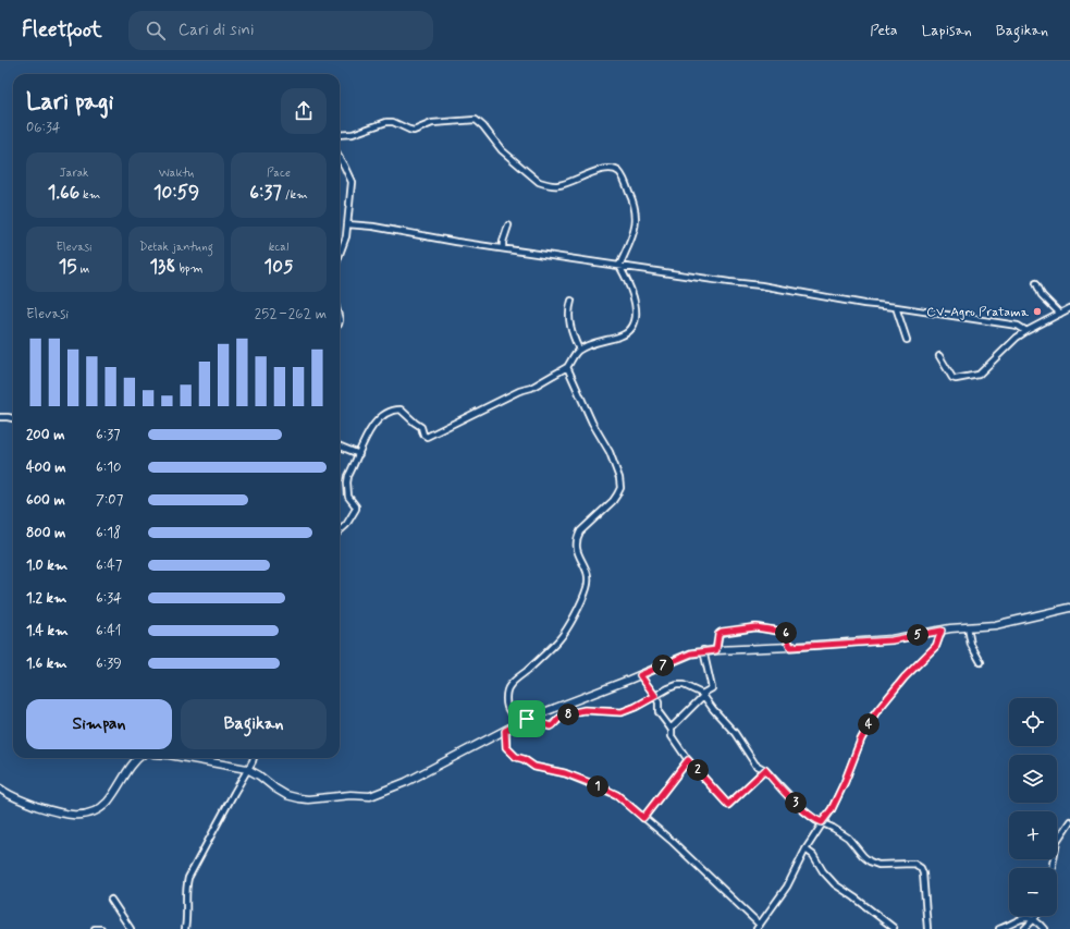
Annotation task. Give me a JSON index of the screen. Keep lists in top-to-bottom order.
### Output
{
  "places": ["CV. Agro Pratama"],
  "page": {
    "header": "Fleetfoot",
    "search": "Cari di sini",
    "nav": ["Peta", "Lapisan", "Bagikan"],
    "heading": ["Lari pagi", "06:34"],
    "stats": [
      ["Jarak", "1.66 km"],
      ["Waktu", "10:59"],
      ["Pace", "6:37 /km"],
      ["Elevasi", "15 m"],
      ["Detak jantung", "138 bpm"],
      ["kcal", "105"]
    ],
    "chart": ["Elevasi", "252–262 m"],
    "list": [
      {
        "name": "200 m",
        "note": "6:37"
      },
      {
        "name": "400 m",
        "note": "6:10"
      },
      {
        "name": "600 m",
        "note": "7:07"
      },
      {
        "name": "800 m",
        "note": "6:18"
      },
      {
        "name": "1.0 km",
        "note": "6:47"
      },
      {
        "name": "1.2 km",
        "note": "6:34"
      },
      {
        "name": "1.4 km",
        "note": "6:41"
      },
      {
        "name": "1.6 km",
        "note": "6:39"
      }
    ],
    "pins": [
      "6",
      "5",
      "7",
      "8",
      "4",
      "2",
      "1",
      "3"
    ],
    "buttons": ["Simpan", "Bagikan"],
    "map_buttons": ["+", "−"]
  }
}
